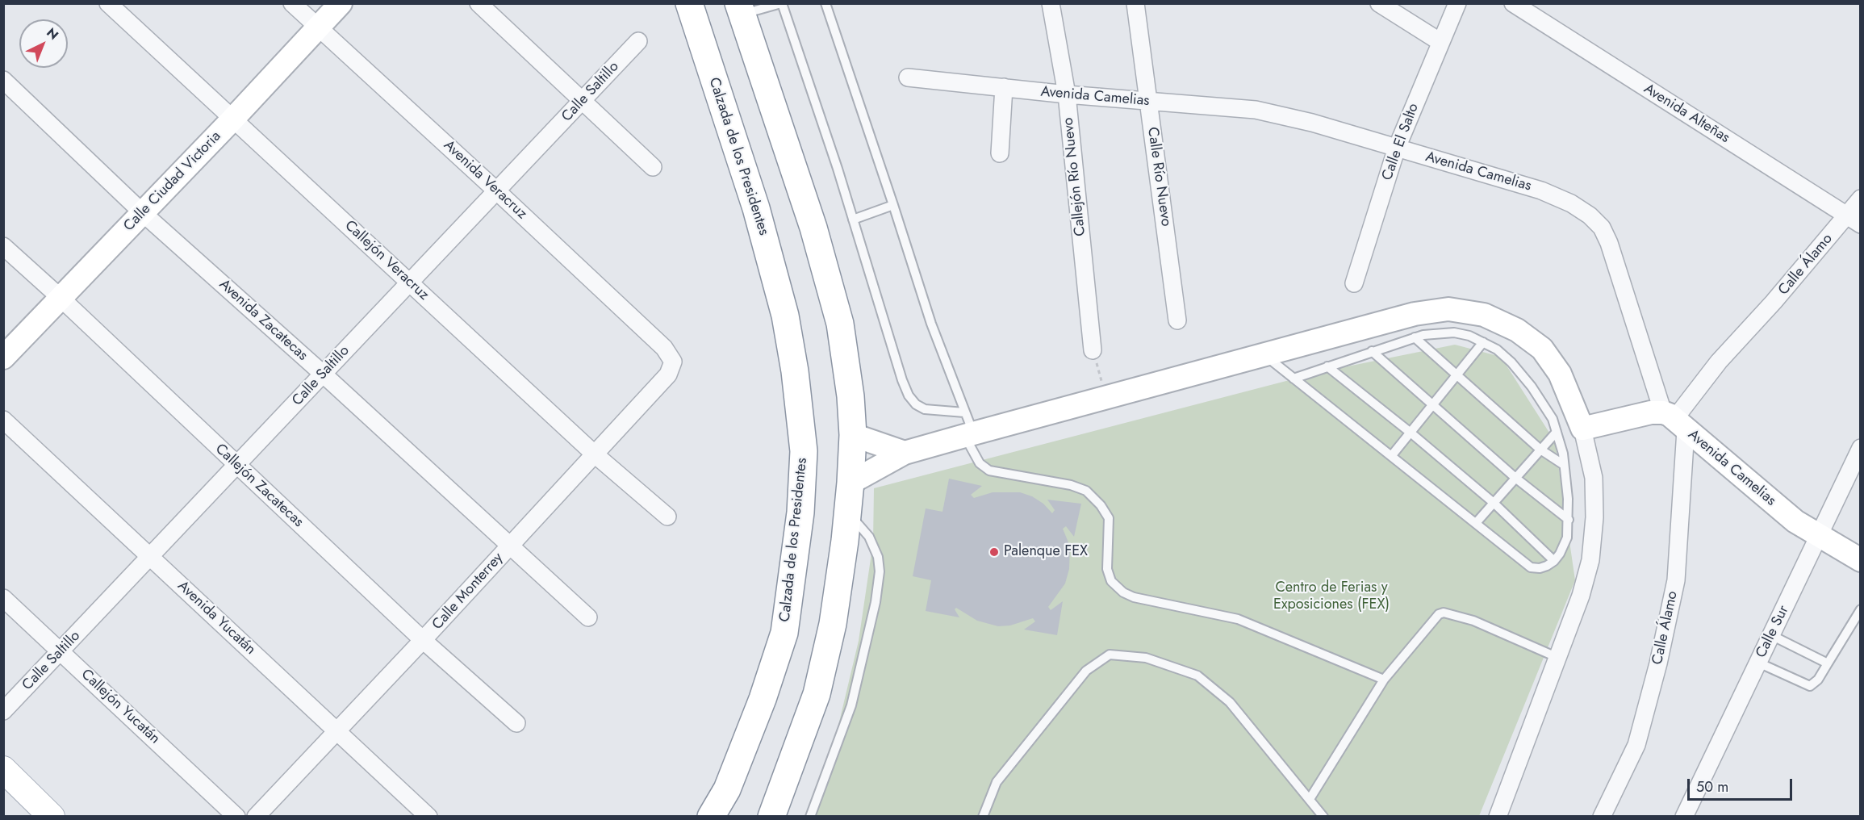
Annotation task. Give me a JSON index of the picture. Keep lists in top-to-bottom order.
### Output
{
  "streets": {
    "highway": ["Calzada de los Presidentes"],
    "street": [
      "Calle Saltillo",
      "Avenida Camelias",
      "Avenida Alteñas",
      "Calle El Salto",
      "Callejón Río Nuevo",
      "Calle Río Nuevo",
      "Avenida Veracruz",
      "Calle Ciudad Victoria",
      "Callejón Veracruz",
      "Calle Álamo",
      "Avenida Zacatecas",
      "Callejón Zacatecas",
      "Calle Monterrey",
      "Avenida Yucatán",
      "Calle Sur",
      "Callejón Yucatán"
    ]
  },
  "crossings": [
    ["Calle Saltillo", "Avenida Veracruz"],
    ["Calle Saltillo", "Callejón Veracruz"],
    ["Calle Saltillo", "Avenida Zacatecas"],
    ["Calle Saltillo", "Callejón Zacatecas"],
    ["Calle Saltillo", "Avenida Yucatán"],
    ["Calle Saltillo", "Callejón Yucatán"],
    ["Avenida Camelias", "Calle El Salto"],
    ["Avenida Camelias", "Callejón Río Nuevo"],
    ["Avenida Camelias", "Calle Río Nuevo"],
    ["Avenida Camelias", "Calle Álamo"],
    ["Avenida Camelias", "Calle Sur"],
    ["Avenida Alteñas", "Calle Álamo"],
    ["Avenida Veracruz", "Calle Ciudad Victoria"],
    ["Avenida Veracruz", "Calle Monterrey"],
    ["Calle Ciudad Victoria", "Callejón Veracruz"],
    ["Calle Ciudad Victoria", "Avenida Zacatecas"],
    ["Calle Ciudad Victoria", "Callejón Zacatecas"],
    ["Callejón Veracruz", "Calle Monterrey"],
    ["Avenida Zacatecas", "Calle Monterrey"],
    ["Callejón Zacatecas", "Calle Monterrey"],
    ["Calle Monterrey", "Avenida Yucatán"]
  ],
  "parks": ["Centro de Ferias y Exposiciones (FEX)"],
  "places": ["Palenque FEX"],
  "scale_bar": "50 m",
  "north": "top right"
}
